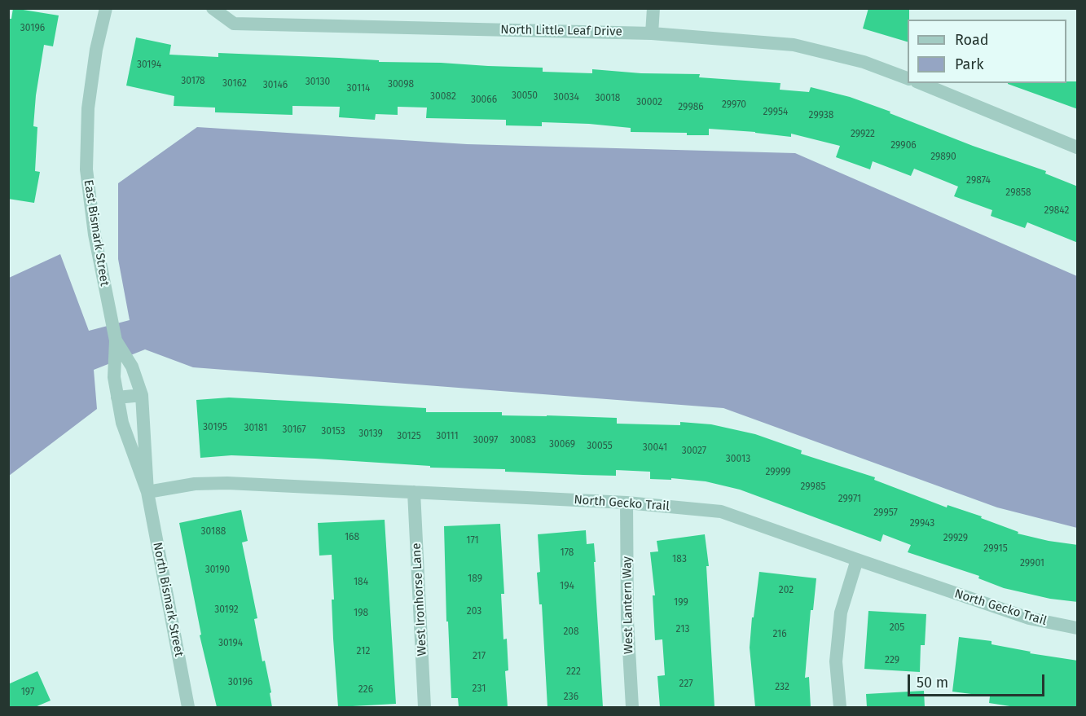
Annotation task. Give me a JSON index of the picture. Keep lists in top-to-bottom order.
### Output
{
  "streets": {
    "street": [
      "North Little Leaf Drive",
      "East Bismark Street",
      "North Gecko Trail",
      "North Bismark Street",
      "West Ironhorse Lane",
      "West Lantern Way"
    ]
  },
  "crossings": [
    ["East Bismark Street", "North Gecko Trail"],
    ["East Bismark Street", "North Bismark Street"],
    ["North Gecko Trail", "North Bismark Street"],
    ["North Gecko Trail", "West Ironhorse Lane"],
    ["North Gecko Trail", "West Lantern Way"]
  ],
  "house_numbers": [
    "30196",
    "30194",
    "30178",
    "30130",
    "30162",
    "30098",
    "30146",
    "30114",
    "30050",
    "30082",
    "30034",
    "30018",
    "30066",
    "30002",
    "29970",
    "29986",
    "29954",
    "29938",
    "29922",
    "29906",
    "29890",
    "29874",
    "29858",
    "29842",
    "30195",
    "30181",
    "30167",
    "30153",
    "30139",
    "30125",
    "30111",
    "30097",
    "30083",
    "30069",
    "30055",
    "30041",
    "30027",
    "30013",
    "29999",
    "29985",
    "29971",
    "29957",
    "29943",
    "30188",
    "168",
    "29929",
    "171",
    "29915",
    "178",
    "183",
    "29901",
    "30190",
    "189",
    "184",
    "194",
    "202",
    "199",
    "30192",
    "203",
    "198",
    "205",
    "213",
    "208",
    "216",
    "30194",
    "212",
    "217",
    "229",
    "222",
    "30196",
    "227",
    "232",
    "231",
    "226",
    "197",
    "236"
  ],
  "legend": ["Road", "Park"],
  "scale_bar": "50 m"
}
